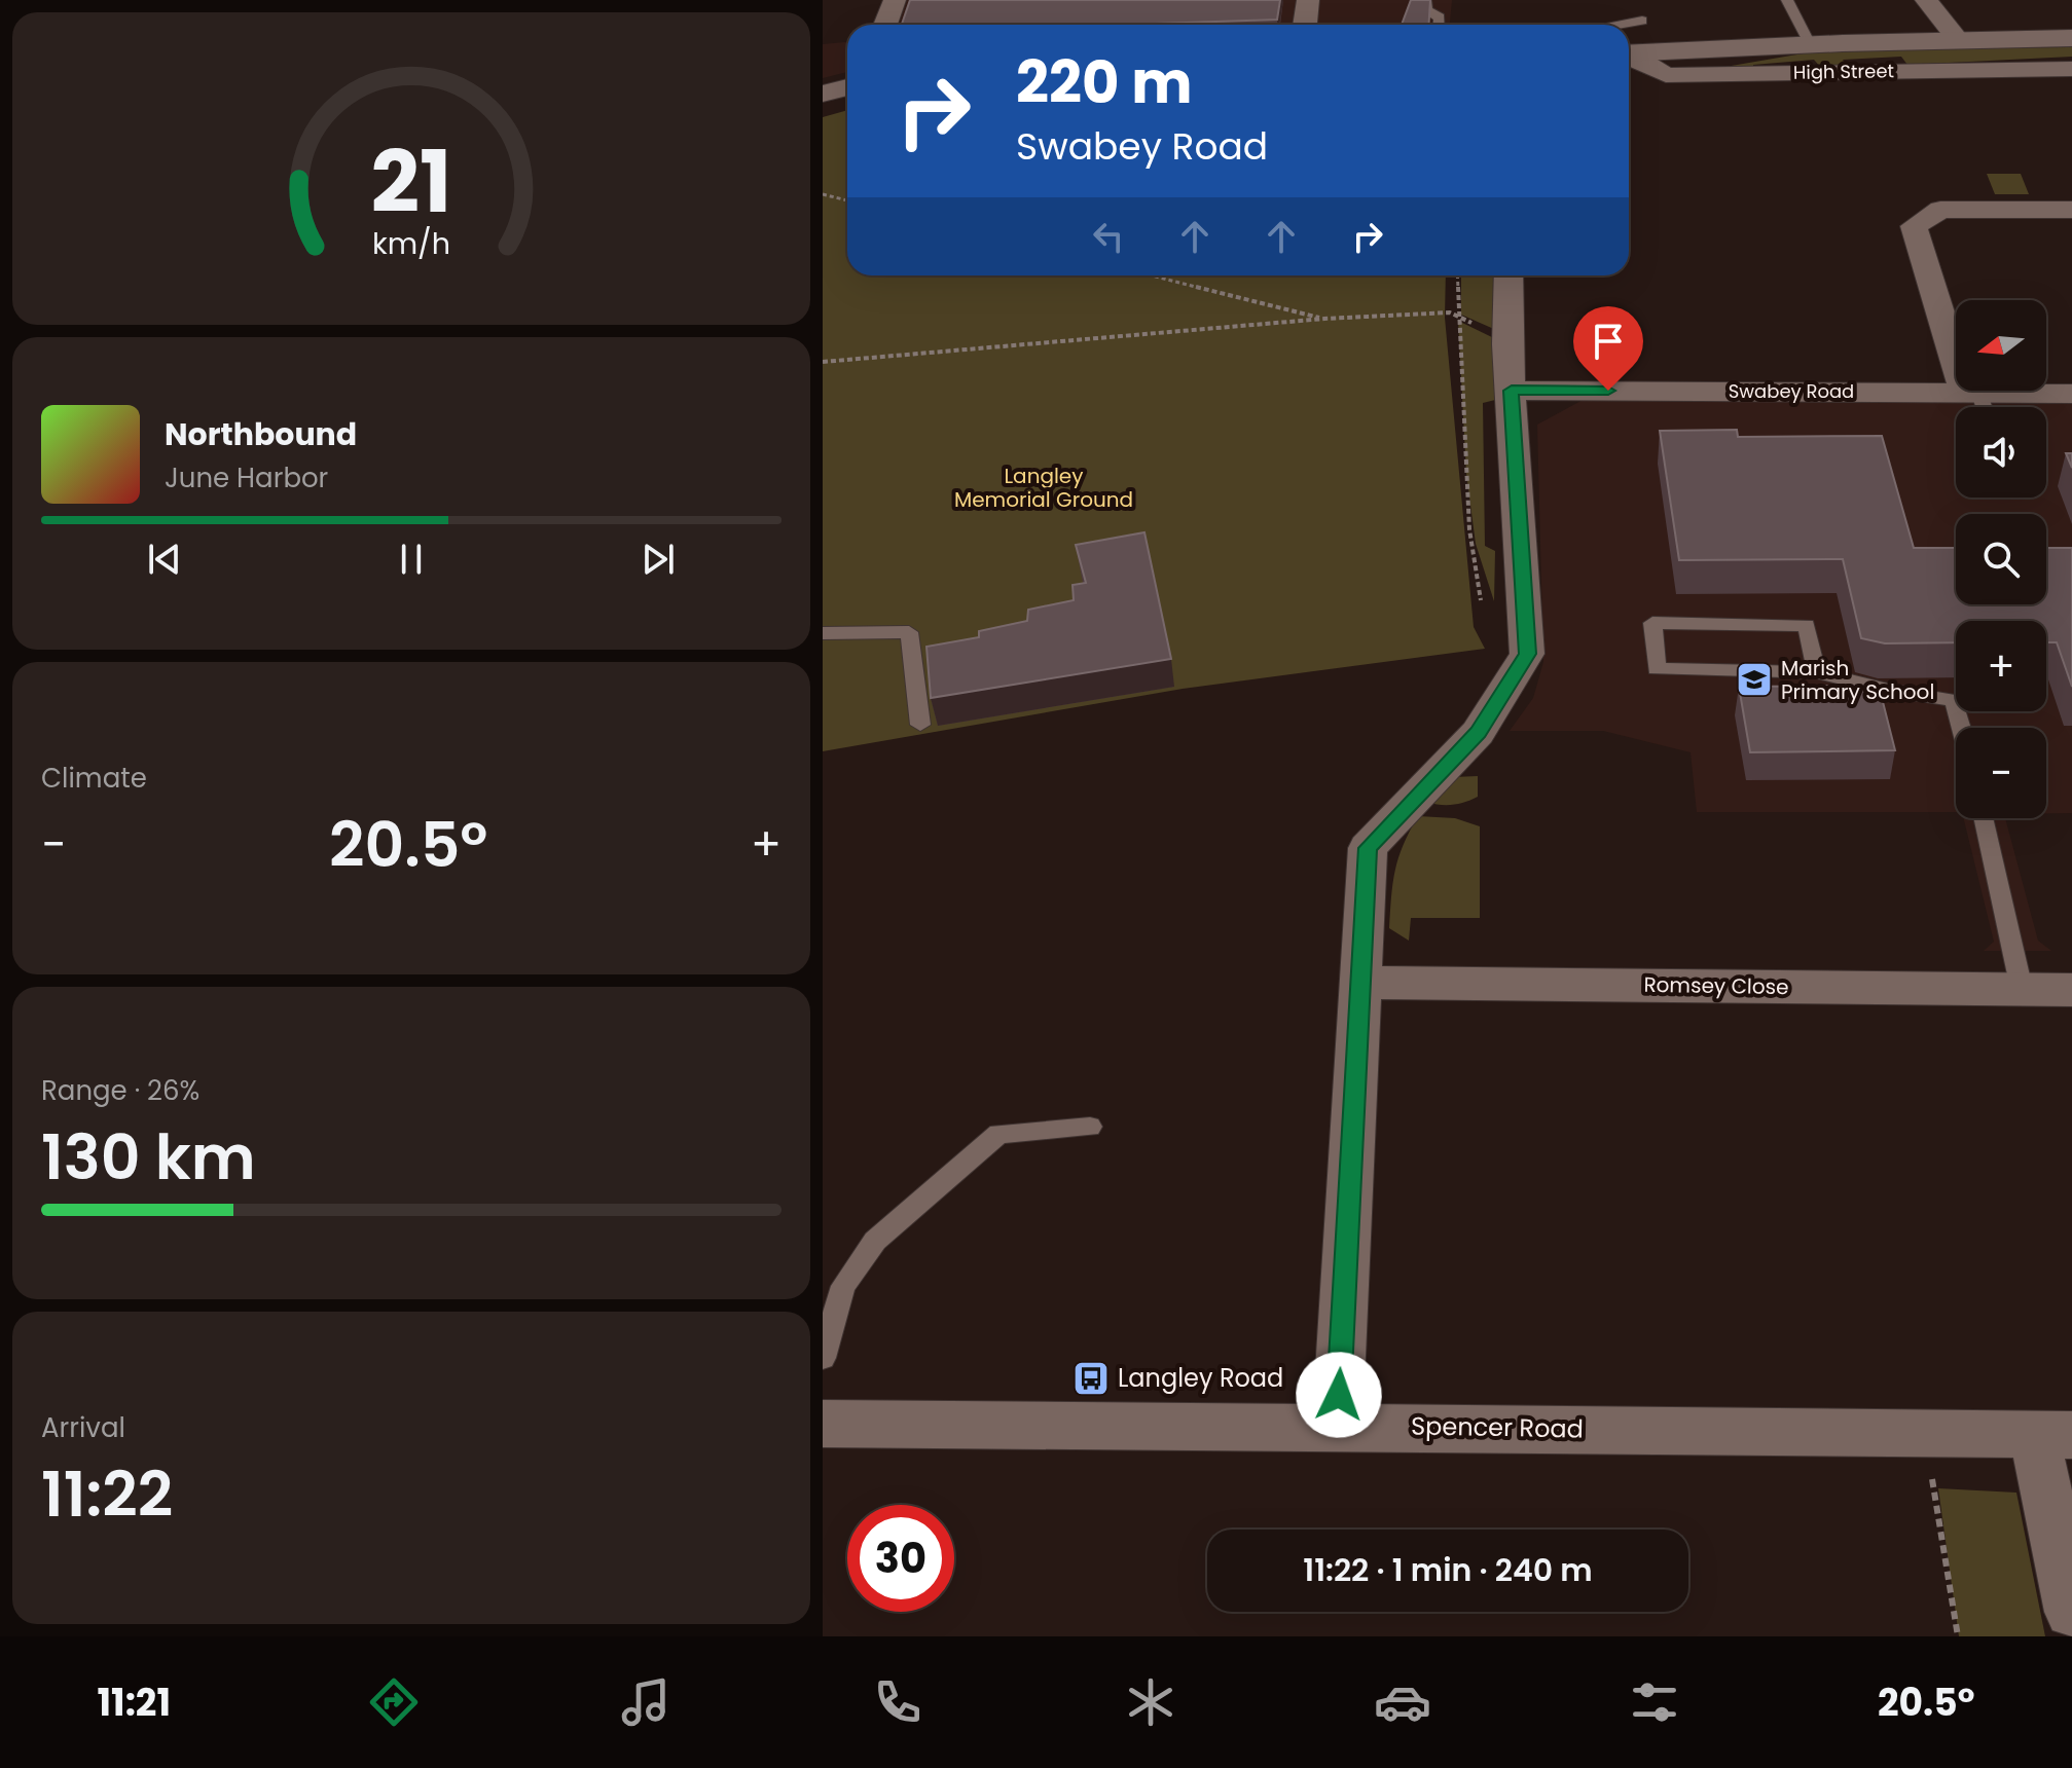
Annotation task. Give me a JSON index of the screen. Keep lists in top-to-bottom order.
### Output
{
  "streets": {
    "main road": ["High Street"],
    "street": ["Swabey Road", "Romsey Close", "Spencer Road"]
  },
  "parks": ["Langley Memorial Ground"],
  "places": {
    "school or university": ["Marish Primary School"],
    "bus stop": ["Langley Road"]
  },
  "north": "left",
  "page": {
    "turn": ["220 m", "Swabey Road"],
    "map_buttons": ["+", "−"],
    "song": ["Northbound", "June Harbor"],
    "tile": [
      "Climate",
      ["Range · 26%", "130 km"],
      ["Arrival", "11:22"]
    ],
    "heat": ["−", "20.5°", "+"],
    "limit": "30",
    "trip": "11:22 · 1 min · 240 m",
    "tabs": ["11:21", "20.5°"],
    "gauge": ["21", "km/h"]
  }
}
